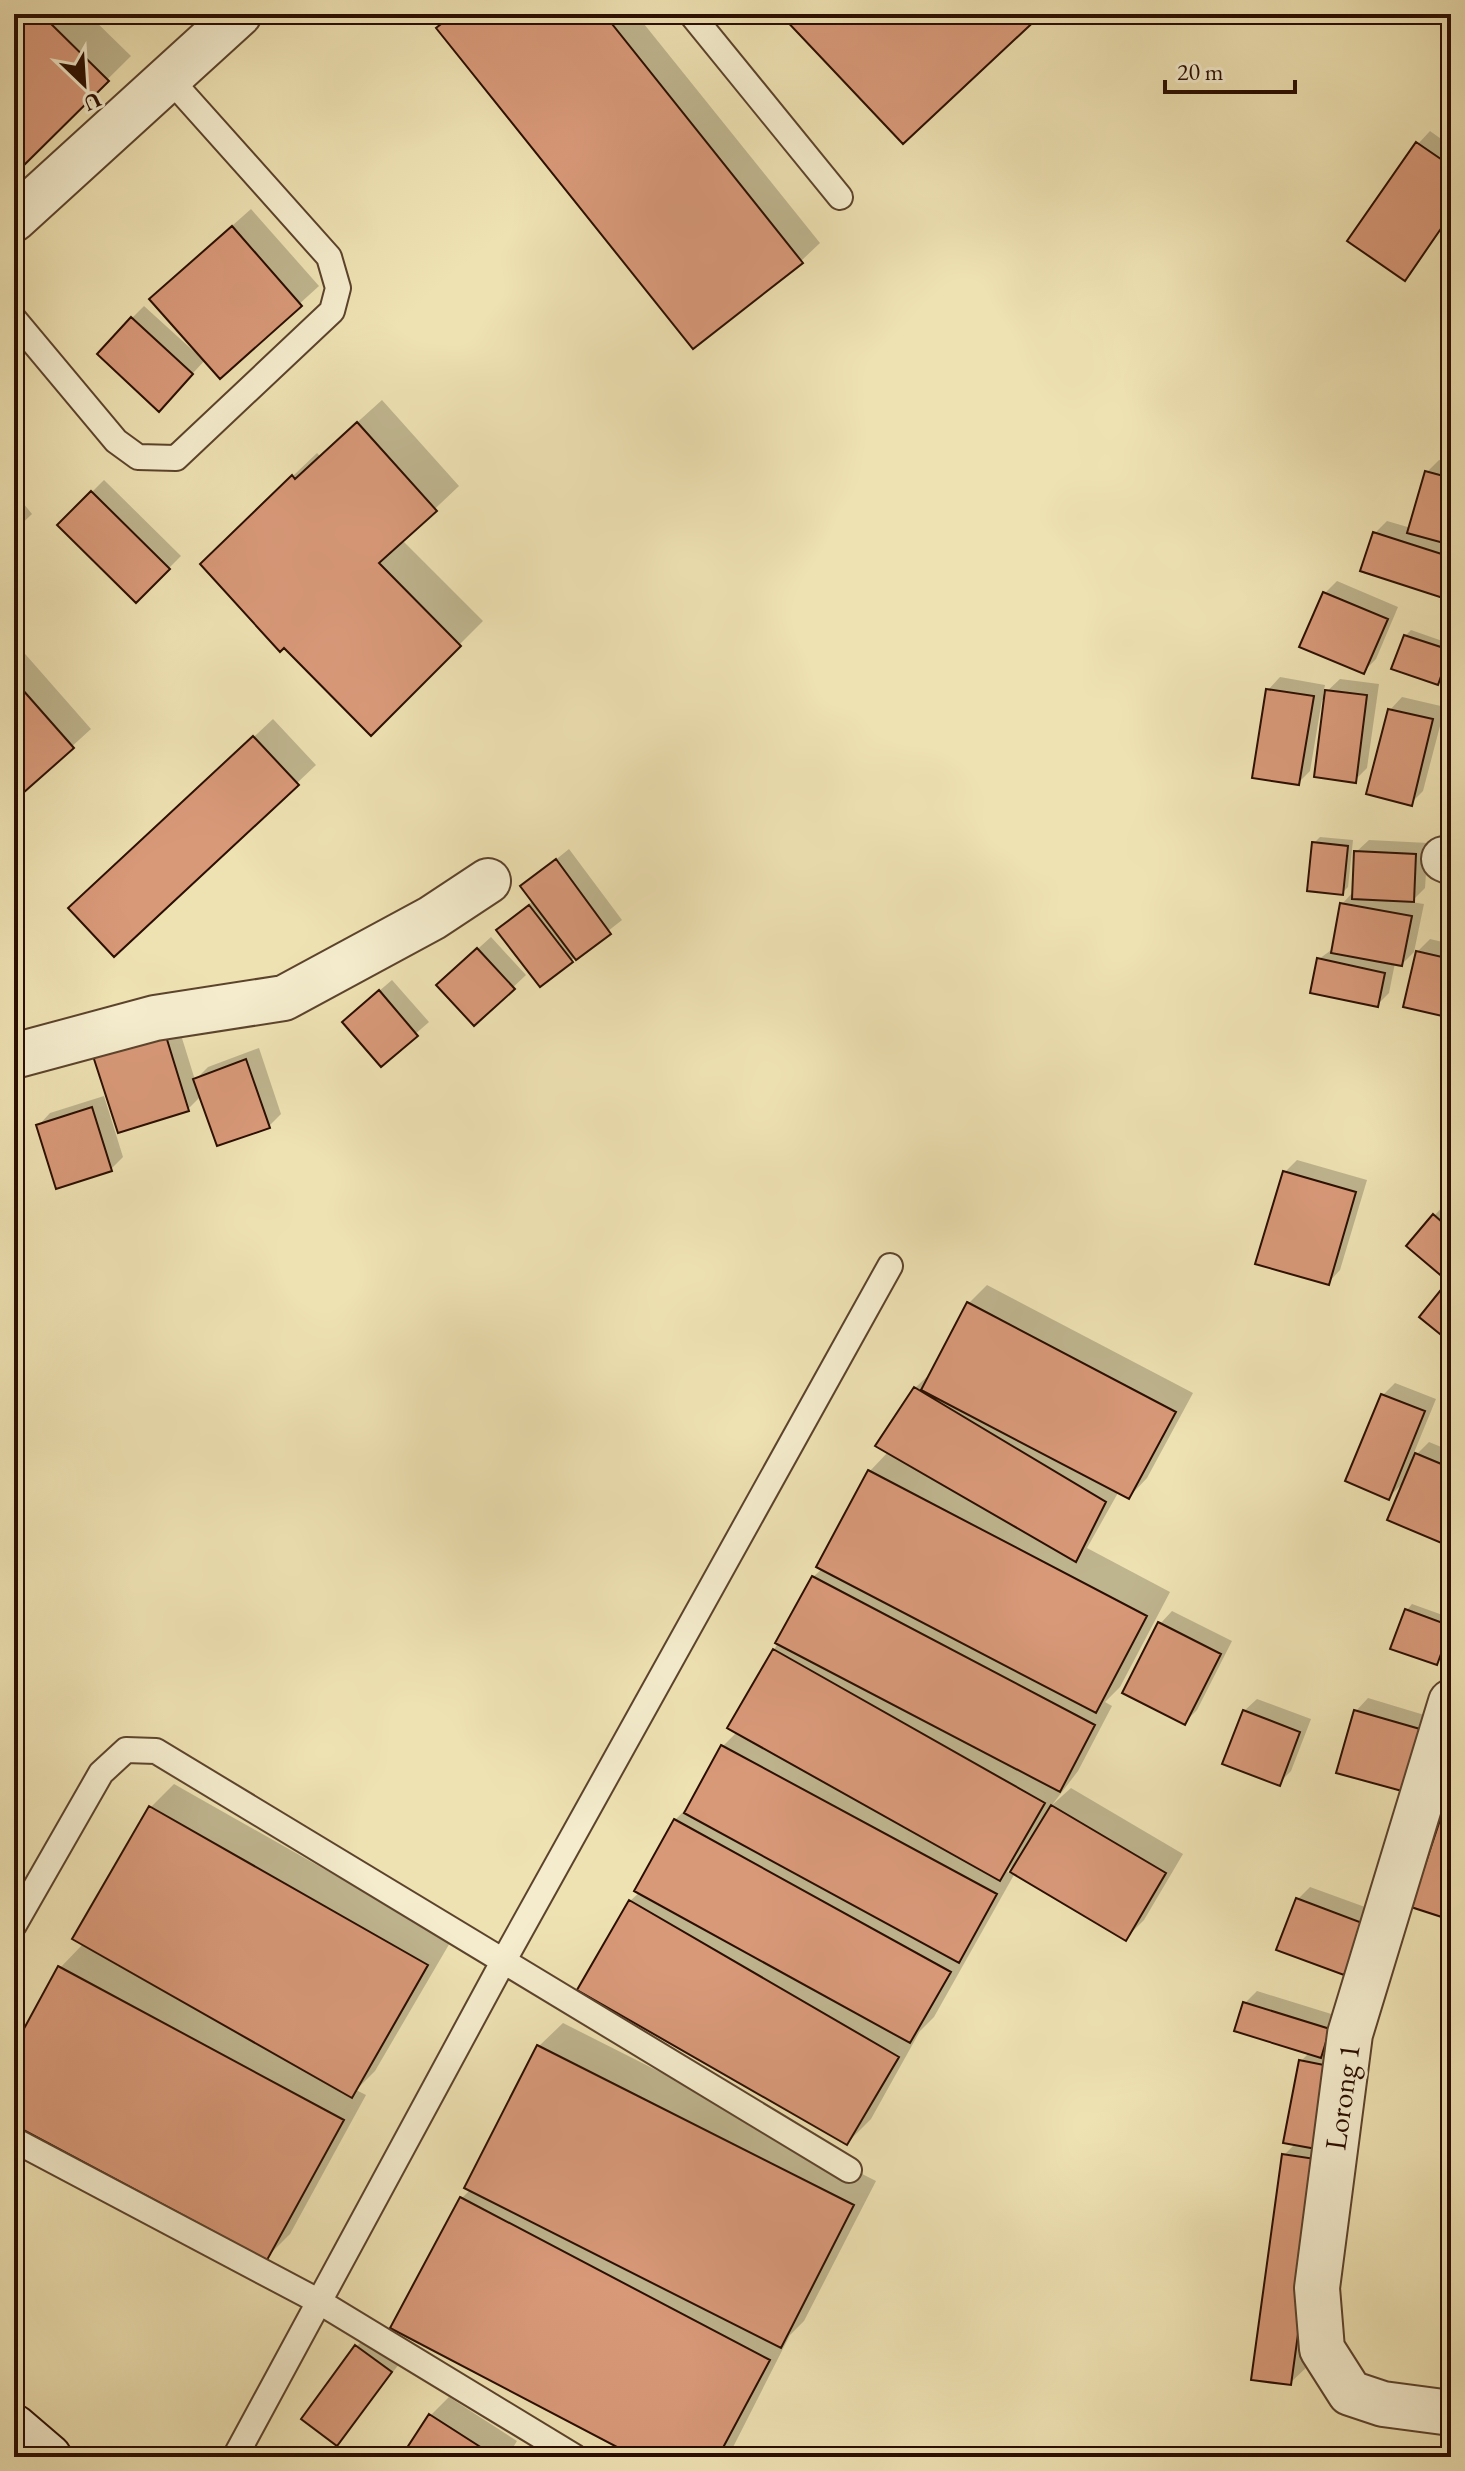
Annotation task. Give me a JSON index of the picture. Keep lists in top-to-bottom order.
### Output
{
  "streets": {
    "street": ["Lorong 1"]
  },
  "scale_bar": "20 m",
  "north": "bottom right"
}
